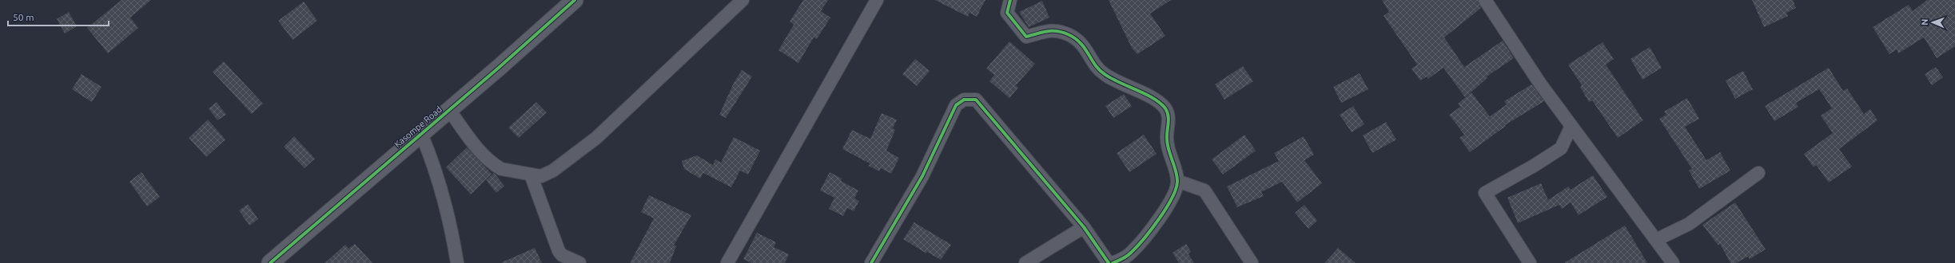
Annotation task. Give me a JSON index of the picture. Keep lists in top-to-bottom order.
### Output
{
  "streets": {
    "street": ["Kasompe Road"]
  },
  "scale_bar": "50 m",
  "north": "left"
}
